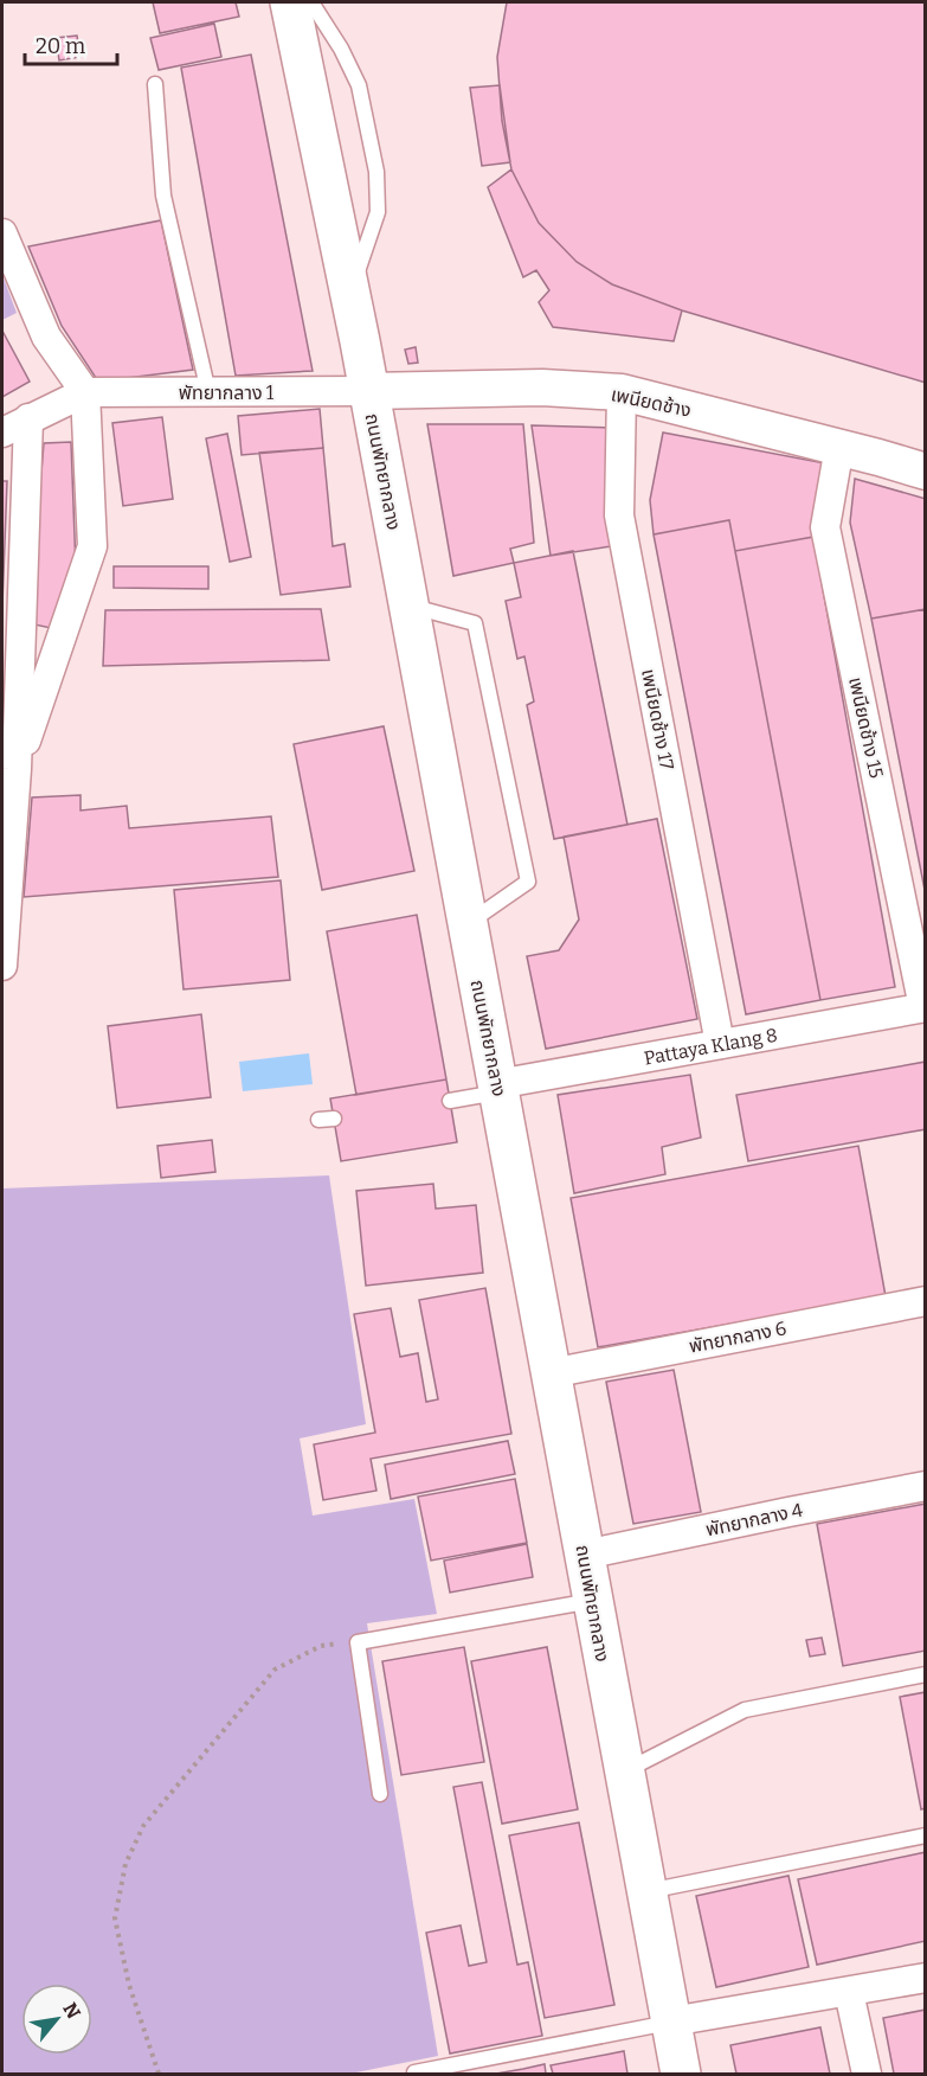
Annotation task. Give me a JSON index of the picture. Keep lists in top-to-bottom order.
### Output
{
  "streets": {
    "main road": ["ถนนพัทยากลาง"],
    "street": [
      "พัทยากลาง 1",
      "เพนียดช้าง",
      "เพนียดช้าง 17",
      "เพนียดช้าง 15",
      "Pattaya Klang 8",
      "พัทยากลาง 6",
      "พัทยากลาง 4"
    ]
  },
  "crossings": [
    ["พัทยากลาง 1", "เพนียดช้าง"],
    ["พัทยากลาง 1", "ถนนพัทยากลาง"],
    ["เพนียดช้าง", "ถนนพัทยากลาง"],
    ["เพนียดช้าง", "เพนียดช้าง 17"],
    ["เพนียดช้าง", "เพนียดช้าง 15"],
    ["ถนนพัทยากลาง", "Pattaya Klang 8"],
    ["ถนนพัทยากลาง", "พัทยากลาง 6"],
    ["ถนนพัทยากลาง", "พัทยากลาง 4"],
    ["เพนียดช้าง 17", "Pattaya Klang 8"],
    ["เพนียดช้าง 15", "Pattaya Klang 8"]
  ],
  "scale_bar": "20 m",
  "north": "top right"
}
